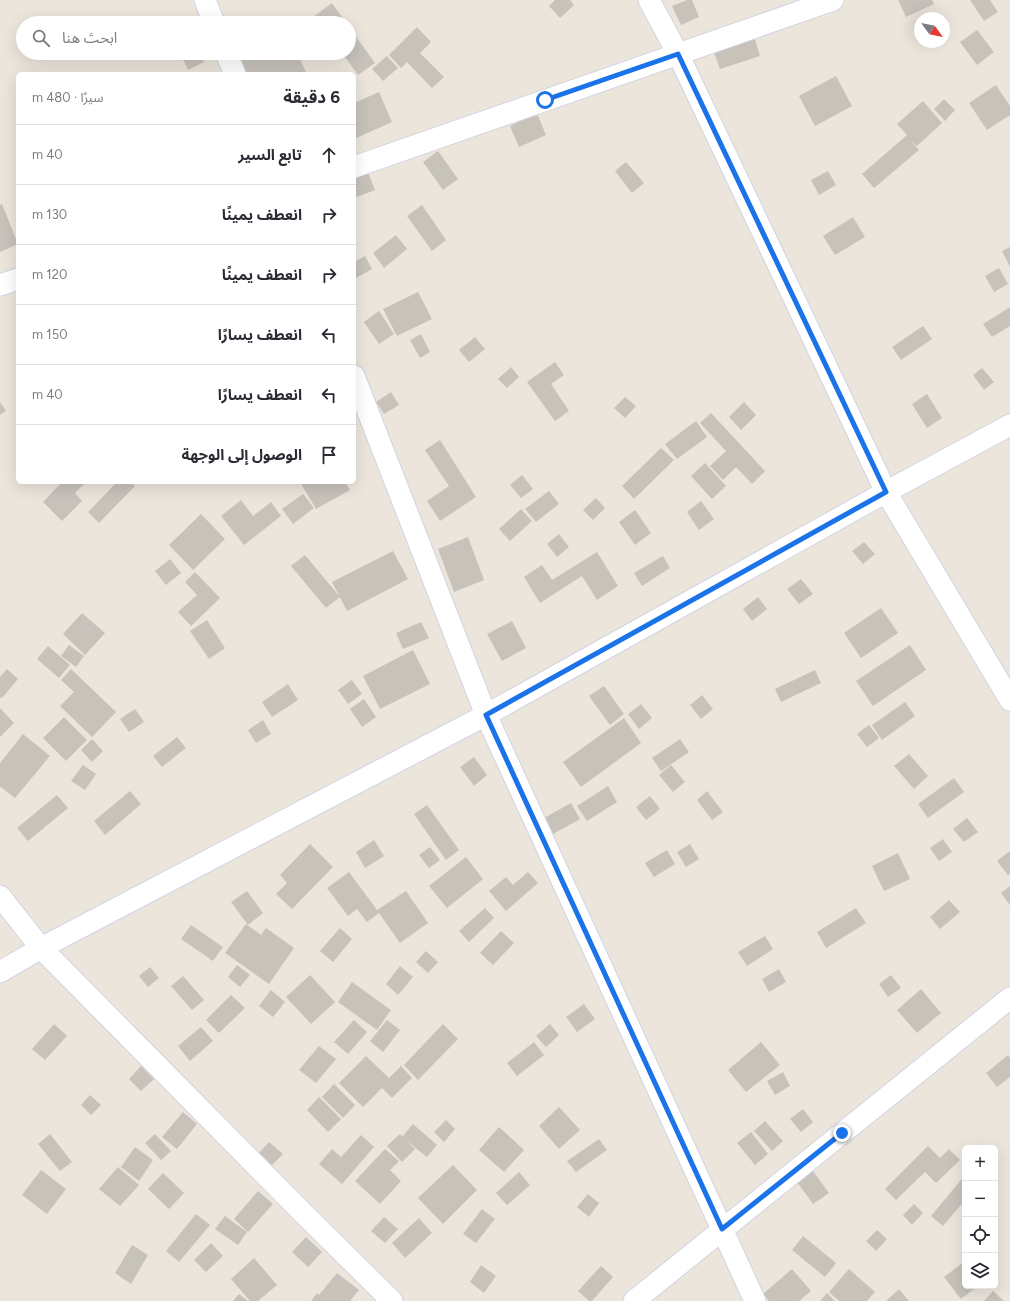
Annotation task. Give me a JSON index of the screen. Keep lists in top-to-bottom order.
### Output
{
  "north": "bottom right",
  "page": {
    "search": "ابحث هنا",
    "heading": ["6 دقيقة", "سيرًا · 480 m"],
    "list": [
      ["تابع السير", "40 m"],
      ["انعطف يمينًا", "130 m"],
      ["انعطف يمينًا", "120 m"],
      ["انعطف يسارًا", "150 m"],
      ["انعطف يسارًا", "40 m"],
      "الوصول إلى الوجهة"
    ],
    "map_buttons": ["+", "−"]
  }
}
